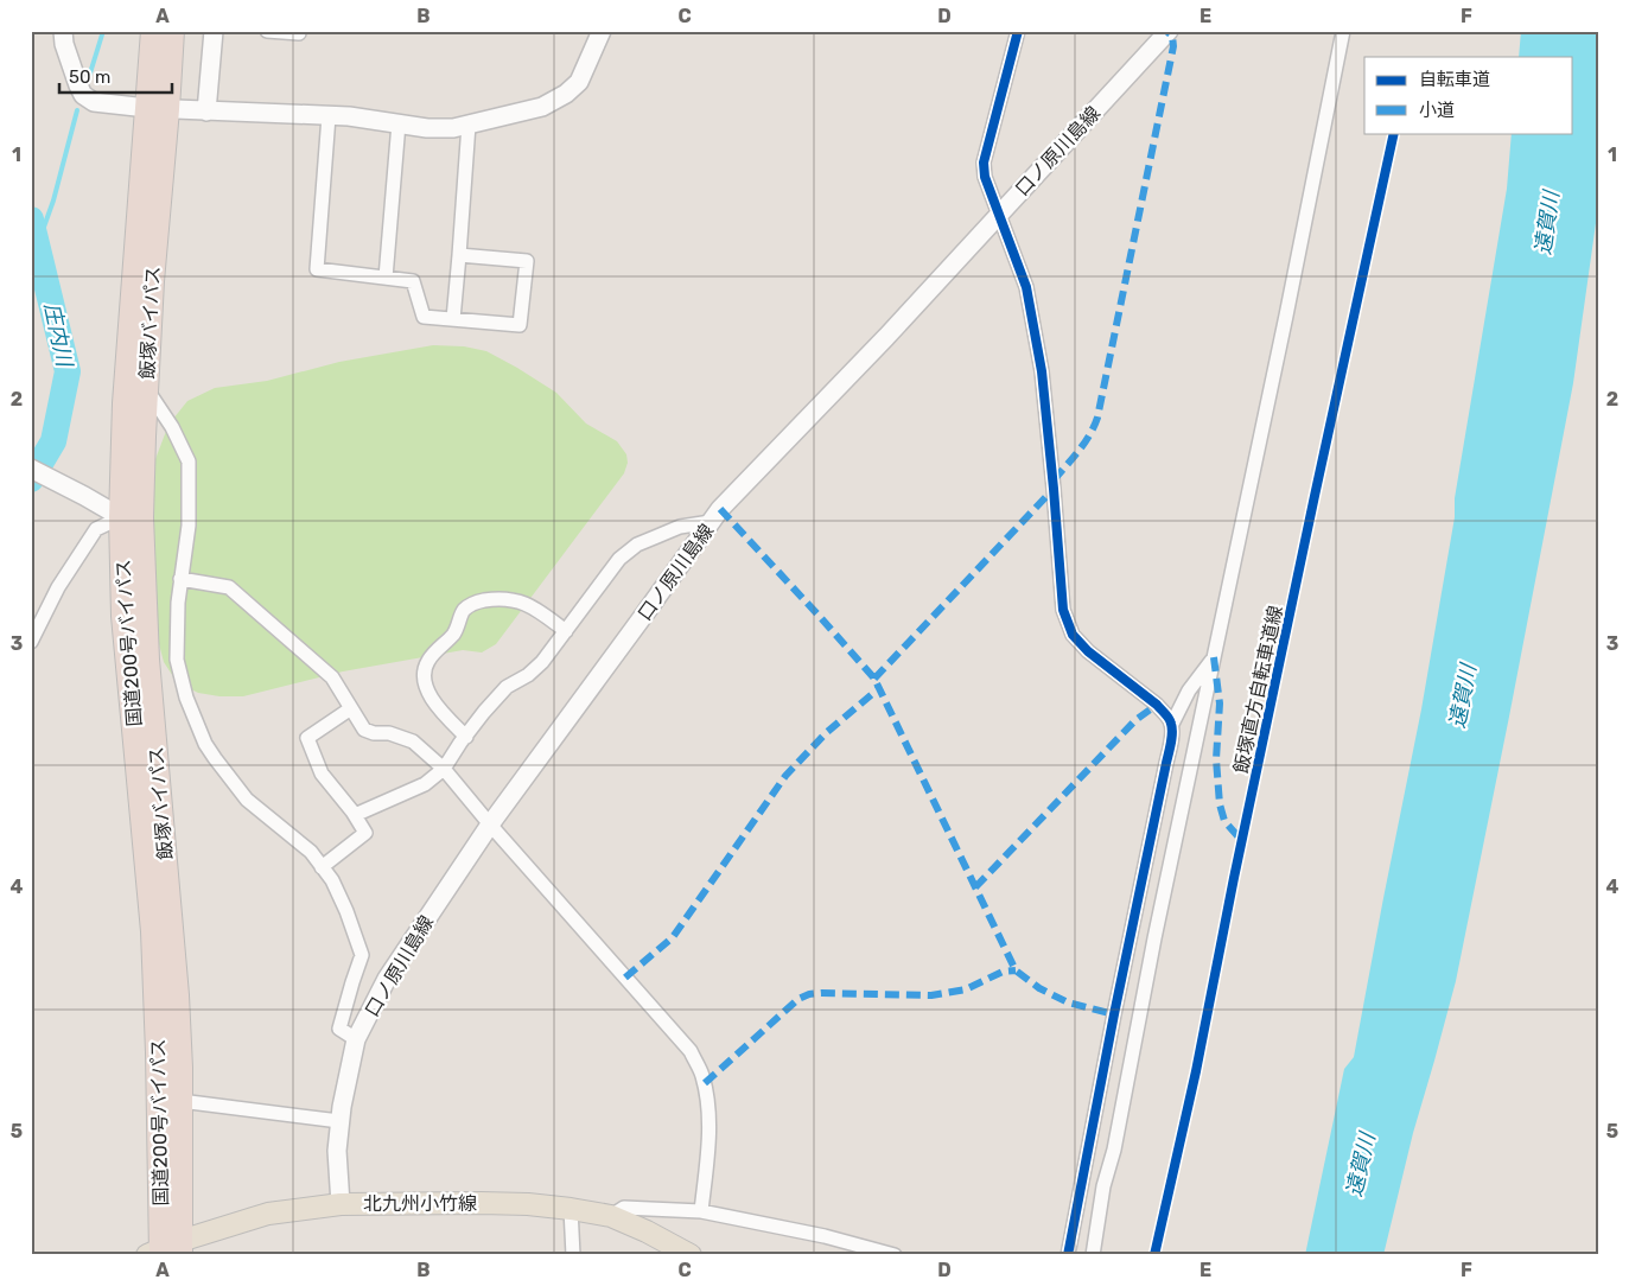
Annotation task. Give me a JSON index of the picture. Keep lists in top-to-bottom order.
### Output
{
  "streets": {
    "highway": ["飯塚バイパス", "国道200号バイパス"],
    "main road": ["口ノ原川島線", "北九州小竹線"],
    "cycle path": ["飯塚直方自転車道線"]
  },
  "crossings": [
    ["口ノ原川島線", "北九州小竹線"],
    ["飯塚バイパス", "国道200号バイパス"],
    ["飯塚バイパス", "北九州小竹線"],
    ["国道200号バイパス", "北九州小竹線"]
  ],
  "water": ["遠賀川", "庄内川"],
  "legend": ["自転車道", "小道"],
  "scale_bar": "50 m",
  "grid": {
    "columns": [
      "A",
      "B",
      "C",
      "D",
      "E",
      "F"
    ],
    "rows": [
      "1",
      "2",
      "3",
      "4",
      "5"
    ]
  }
}
